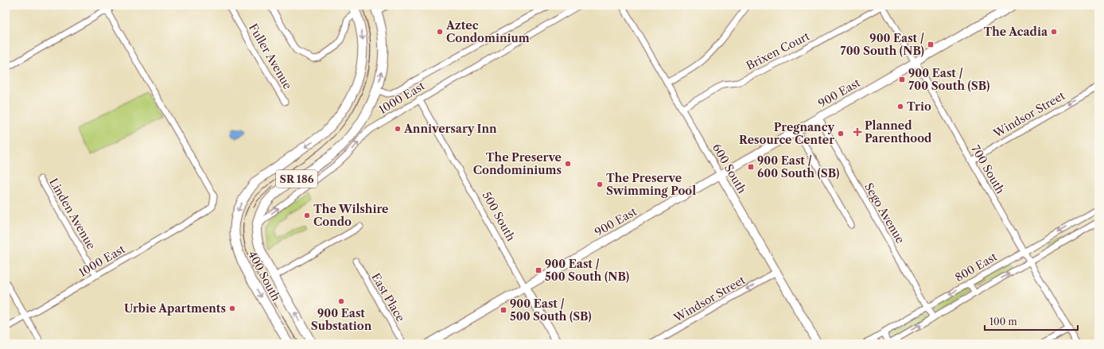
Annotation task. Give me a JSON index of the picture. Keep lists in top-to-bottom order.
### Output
{
  "streets": {
    "main road": ["SR 186", "400 South"],
    "street": [
      "Brixen Court",
      "Fuller Avenue",
      "900 East",
      "1000 East",
      "Windsor Street",
      "600 South",
      "700 South",
      "Sego Avenue",
      "Linden Avenue",
      "500 South",
      "800 East",
      "East Place"
    ]
  },
  "crossings": [
    ["Brixen Court", "600 South"],
    ["Brixen Court", "700 South"],
    ["900 East", "600 South"],
    ["900 East", "700 South"],
    ["900 East", "Sego Avenue"],
    ["900 East", "500 South"],
    ["1000 East", "SR 186"],
    ["1000 East", "Linden Avenue"],
    ["1000 East", "500 South"],
    ["1000 East", "400 South"],
    ["Windsor Street", "600 South"],
    ["Windsor Street", "700 South"],
    ["700 South", "800 East"],
    ["SR 186", "400 South"],
    ["Sego Avenue", "800 East"]
  ],
  "one_way": ["Windsor Street"],
  "places": {
    "other": [
      "Aztec Condominium",
      "The Acadia",
      "Trio",
      "Anniversary Inn",
      "Pregnancy Resource Center",
      "The Preserve Condominiums",
      "The Preserve Swimming Pool",
      "The Wilshire Condo",
      "900 East Substation",
      "Urbie Apartments"
    ],
    "transit": [
      "900 East / 700 South (NB)",
      "900 East / 700 South (SB)",
      "900 East / 600 South (SB)",
      "900 East / 500 South (NB)",
      "900 East / 500 South (SB)"
    ],
    "health": ["Planned Parenthood"]
  },
  "scale_bar": "100 m"
}
